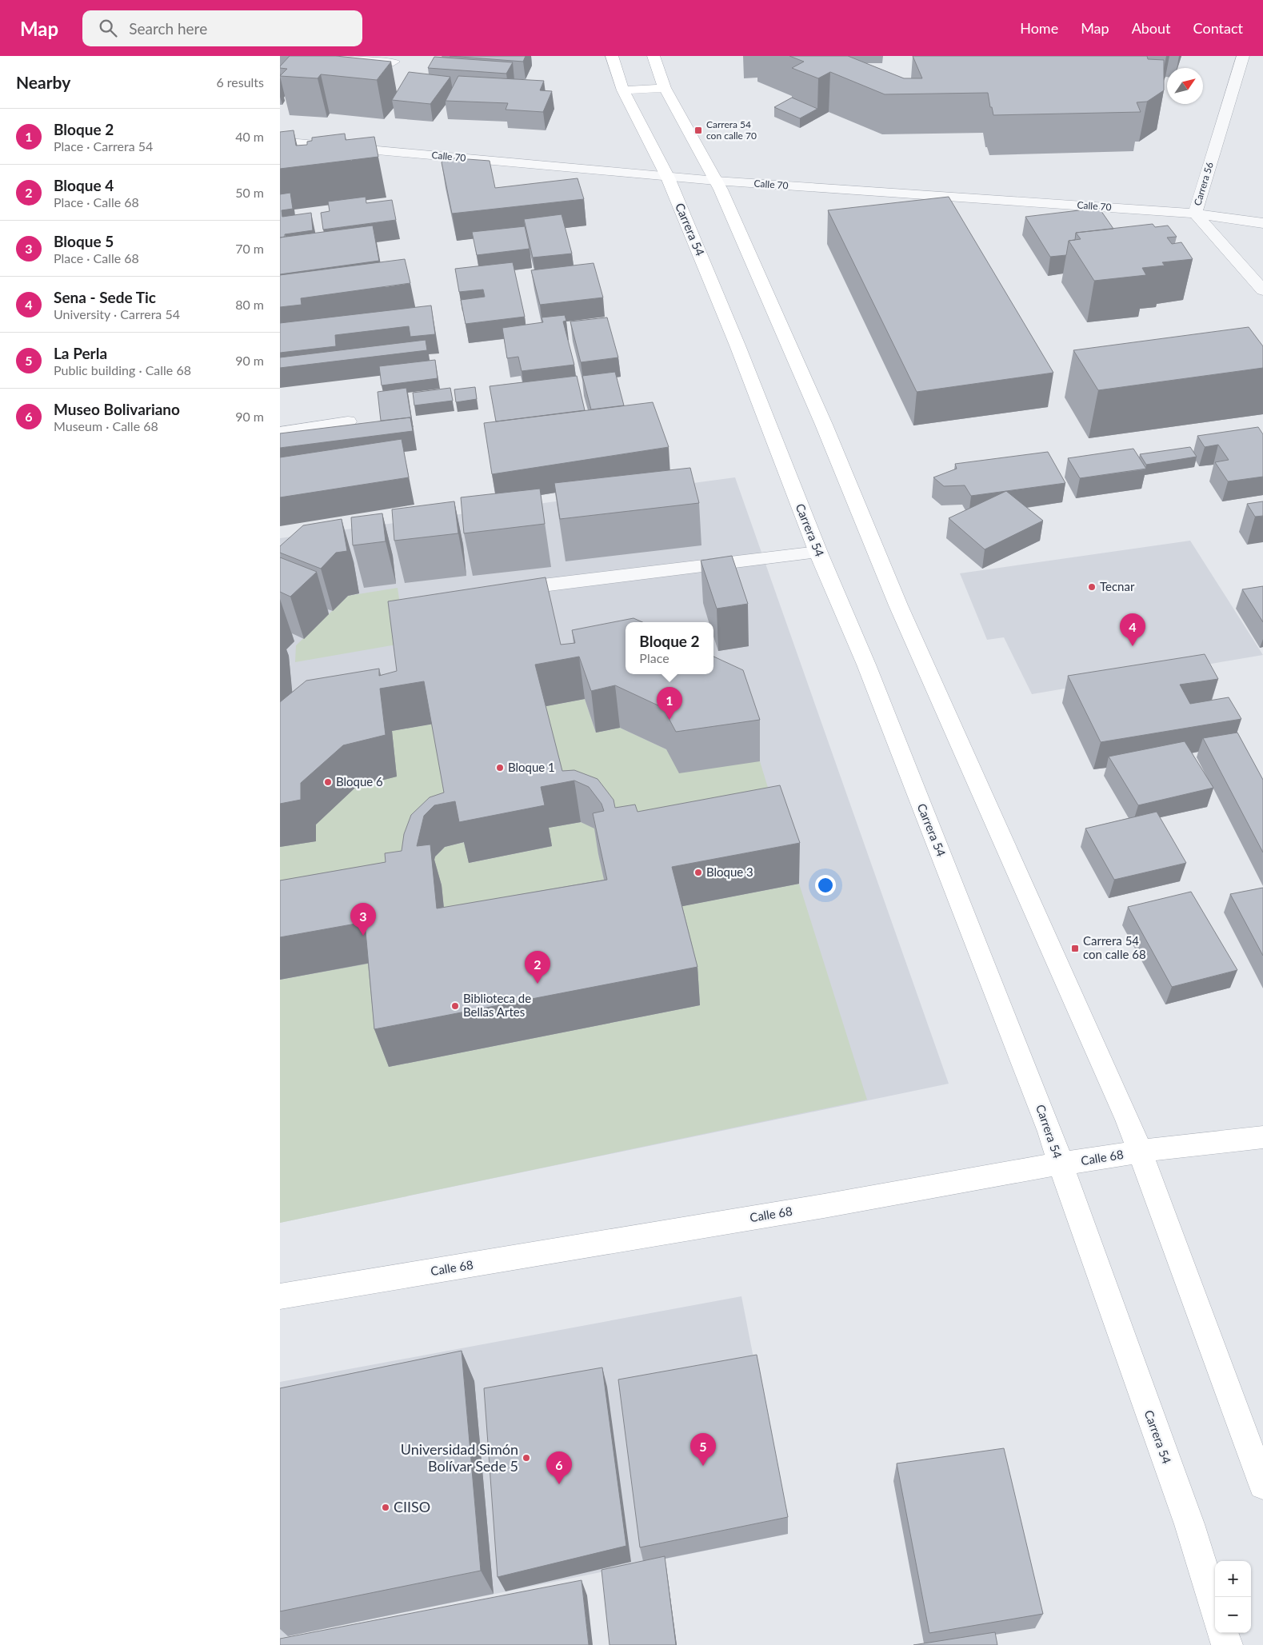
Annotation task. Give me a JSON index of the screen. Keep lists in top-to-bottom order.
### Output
{
  "streets": {
    "main road": ["Carrera 54", "Calle 68"],
    "street": ["Calle 70", "Carrera 56"]
  },
  "crossings": [
    ["Calle 70", "Carrera 56"],
    ["Calle 70", "Carrera 54"],
    ["Carrera 54", "Calle 68"]
  ],
  "places": {
    "transit": ["Carrera 54 con calle 70", "Carrera 54 con calle 68"],
    "other": [
      "Tecnar",
      "Bloque 1",
      "Bloque 6",
      "Bloque 3",
      "Biblioteca de Bellas Artes",
      "Universidad Simón Bolívar Sede 5",
      "CIISO"
    ]
  },
  "north": "top right",
  "page": {
    "header": "Map",
    "search": "Search here",
    "nav": [
      "Home",
      "Map",
      "About",
      "Contact"
    ],
    "heading": ["Nearby", "6 results"],
    "list": [
      {
        "mark": "1",
        "name": "Bloque 2",
        "note": "Place · Carrera 54",
        "value": "40 m"
      },
      {
        "mark": "2",
        "name": "Bloque 4",
        "note": "Place · Calle 68",
        "value": "50 m"
      },
      {
        "mark": "3",
        "name": "Bloque 5",
        "note": "Place · Calle 68",
        "value": "70 m"
      },
      {
        "mark": "4",
        "name": "Sena - Sede Tic",
        "note": "University · Carrera 54",
        "value": "80 m"
      },
      {
        "mark": "5",
        "name": "La Perla",
        "note": "Public building · Calle 68",
        "value": "90 m"
      },
      {
        "mark": "6",
        "name": "Museo Bolivariano",
        "note": "Museum · Calle 68",
        "value": "90 m"
      }
    ],
    "pins": [
      "4",
      "1",
      "3",
      "2",
      "5",
      "6"
    ],
    "popup": ["Bloque 2", "Place"],
    "map_buttons": ["+", "−"]
  }
}
